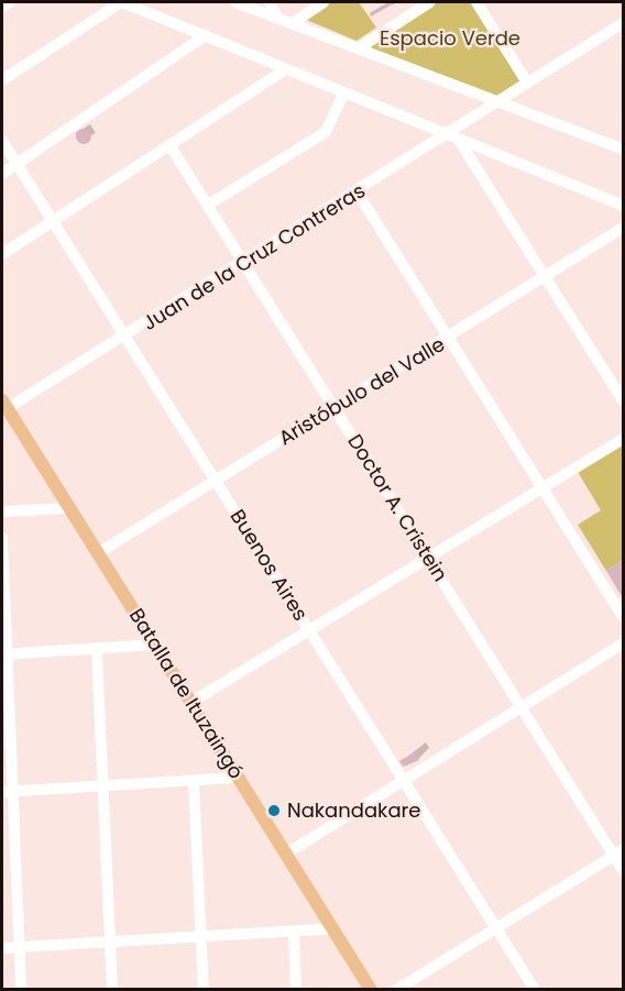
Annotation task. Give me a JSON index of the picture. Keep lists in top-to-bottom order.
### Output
{
  "streets": {
    "main road": ["Batalla de Ituzaingó"],
    "street": [
      "Juan de la Cruz Contreras",
      "Aristóbulo del Valle",
      "Doctor A. Cristein",
      "Buenos Aires"
    ]
  },
  "crossings": [
    ["Juan de la Cruz Contreras", "Doctor A. Cristein"],
    ["Juan de la Cruz Contreras", "Buenos Aires"],
    ["Juan de la Cruz Contreras", "Batalla de Ituzaingó"],
    ["Aristóbulo del Valle", "Doctor A. Cristein"],
    ["Aristóbulo del Valle", "Buenos Aires"],
    ["Aristóbulo del Valle", "Batalla de Ituzaingó"]
  ],
  "parks": ["Espacio Verde"],
  "places": ["Nakandakare"]
}
